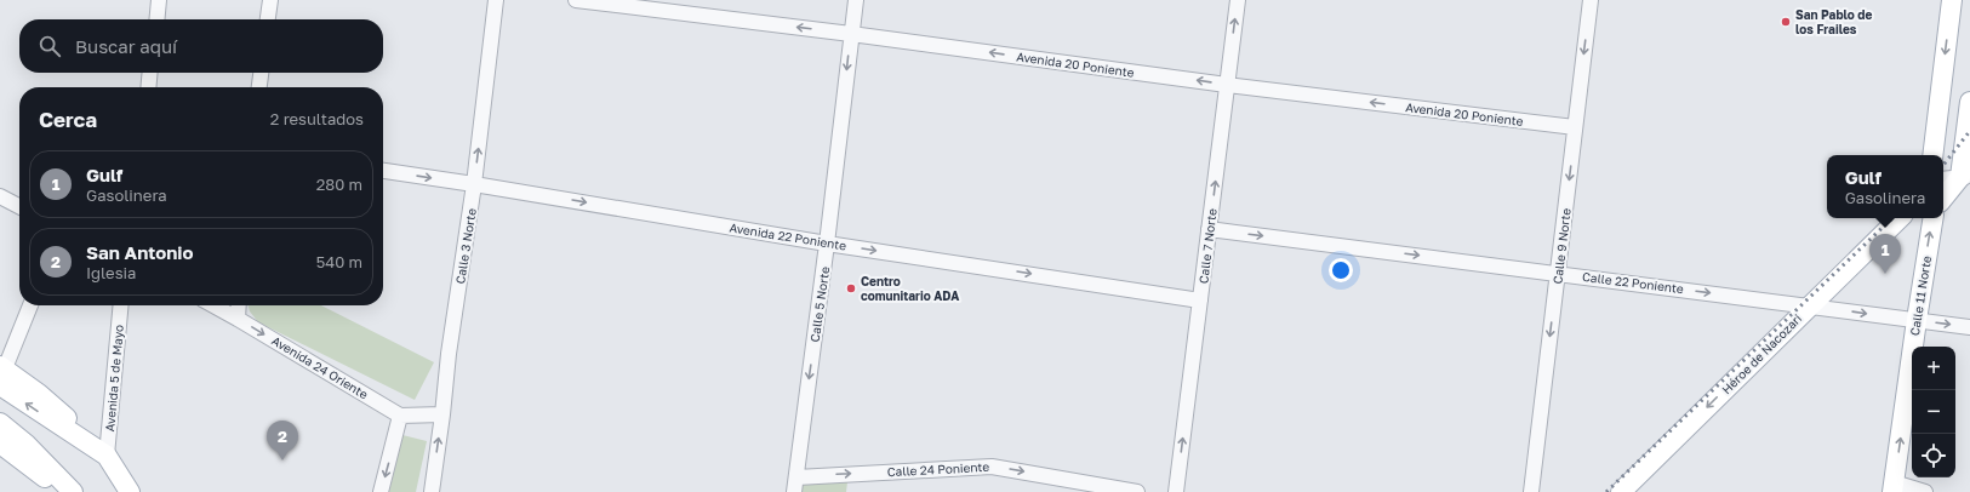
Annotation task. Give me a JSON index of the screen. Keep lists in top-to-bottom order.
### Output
{
  "streets": {
    "main road": ["Calle 11 Norte", "Héroe de Nacozari"],
    "street": [
      "Avenida 20 Poniente",
      "Avenida 22 Poniente",
      "Calle 3 Norte",
      "Calle 7 Norte",
      "Calle 9 Norte",
      "Calle 22 Poniente",
      "Calle 5 Norte",
      "Avenida 24 Oriente",
      "Avenida 5 de Mayo",
      "Calle 24 Poniente"
    ]
  },
  "crossings": [
    ["Avenida 20 Poniente", "Calle 7 Norte"],
    ["Avenida 20 Poniente", "Calle 9 Norte"],
    ["Avenida 20 Poniente", "Calle 5 Norte"],
    ["Avenida 22 Poniente", "Calle 3 Norte"],
    ["Avenida 22 Poniente", "Calle 7 Norte"],
    ["Avenida 22 Poniente", "Calle 5 Norte"],
    ["Calle 7 Norte", "Calle 22 Poniente"],
    ["Calle 9 Norte", "Calle 22 Poniente"],
    ["Calle 22 Poniente", "Calle 11 Norte"],
    ["Calle 22 Poniente", "Héroe de Nacozari"],
    ["Calle 5 Norte", "Calle 24 Poniente"]
  ],
  "one_way": [
    "Avenida 20 Poniente",
    "Avenida 22 Poniente",
    "Calle 3 Norte",
    "Calle 7 Norte",
    "Calle 9 Norte",
    "Calle 22 Poniente",
    "Calle 11 Norte",
    "Calle 5 Norte",
    "Héroe de Nacozari",
    "Avenida 24 Oriente",
    "Calle 24 Poniente"
  ],
  "places": ["San Pablo de los Frailes", "Centro comunitario ADA"],
  "page": {
    "search": "Buscar aquí",
    "heading": ["Cerca", "2 resultados"],
    "list": [
      {
        "mark": "1",
        "name": "Gulf",
        "note": "Gasolinera",
        "value": "280 m"
      },
      {
        "mark": "2",
        "name": "San Antonio",
        "note": "Iglesia",
        "value": "540 m"
      }
    ],
    "popup": ["Gulf", "Gasolinera"],
    "pins": ["1", "2"],
    "map_buttons": ["+", "−"]
  }
}
